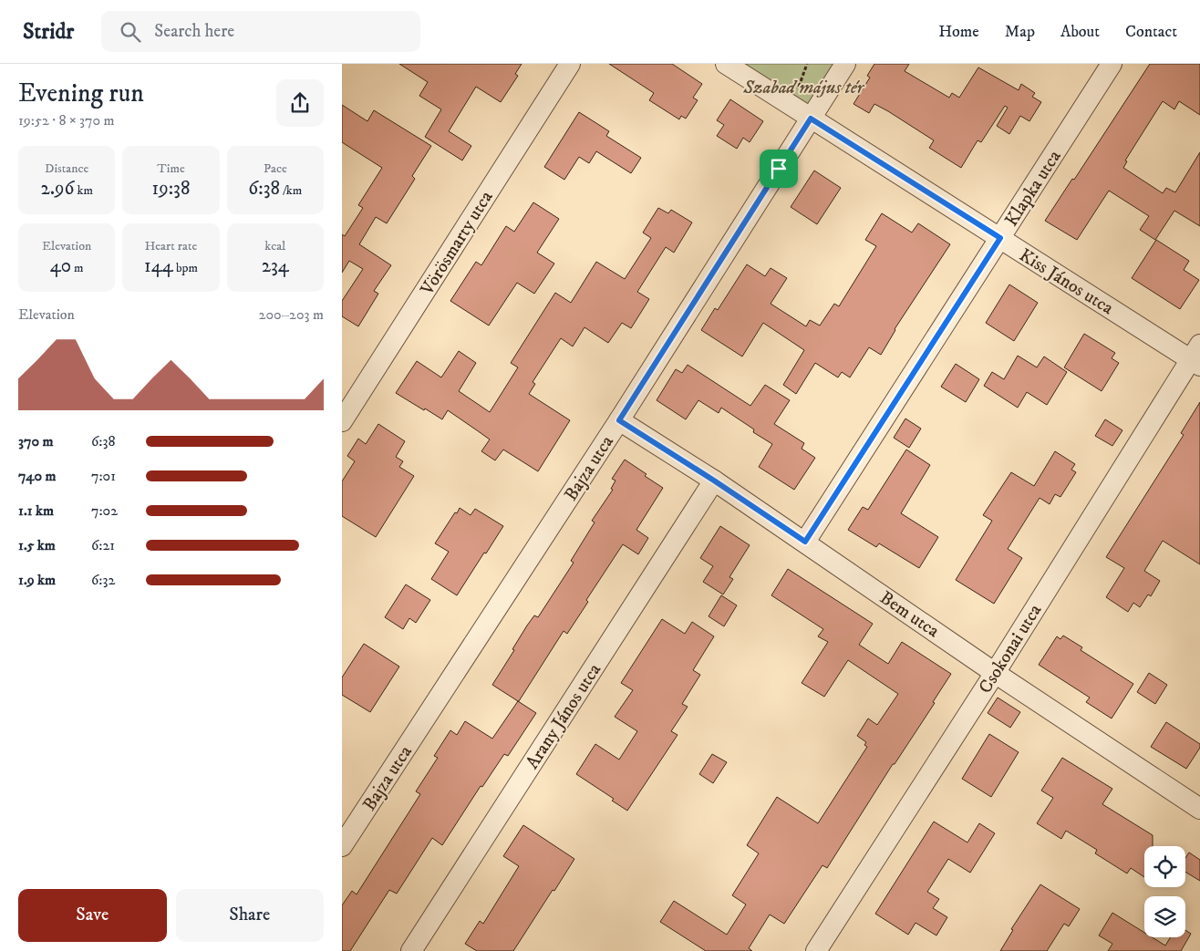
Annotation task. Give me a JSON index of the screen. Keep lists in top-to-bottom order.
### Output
{
  "streets": {
    "street": [
      "Klapka utca",
      "Vörösmarty utca",
      "Kiss János utca",
      "Bajza utca",
      "Bem utca",
      "Csokonai utca",
      "Arany János utca"
    ]
  },
  "crossings": [
    ["Klapka utca", "Kiss János utca"],
    ["Klapka utca", "Bem utca"],
    ["Kiss János utca", "Bajza utca"],
    ["Kiss János utca", "Csokonai utca"],
    ["Bajza utca", "Bem utca"],
    ["Bem utca", "Csokonai utca"],
    ["Bem utca", "Arany János utca"]
  ],
  "parks": ["Szabad május tér"],
  "page": {
    "header": "Stridr",
    "search": "Search here",
    "nav": [
      "Home",
      "Map",
      "About",
      "Contact"
    ],
    "heading": ["Evening run", "19:52 · 8 × 370 m"],
    "stats": [
      ["Distance", "2.96 km"],
      ["Time", "19:38"],
      ["Pace", "6:38 /km"],
      ["Elevation", "40 m"],
      ["Heart rate", "144 bpm"],
      ["kcal", "234"]
    ],
    "chart": ["Elevation", "200–203 m"],
    "list": [
      {
        "name": "370 m",
        "note": "6:38"
      },
      {
        "name": "740 m",
        "note": "7:01"
      },
      {
        "name": "1.1 km",
        "note": "7:02"
      },
      {
        "name": "1.5 km",
        "note": "6:21"
      },
      {
        "name": "1.9 km",
        "note": "6:32"
      }
    ],
    "buttons": ["Save", "Share"]
  }
}
